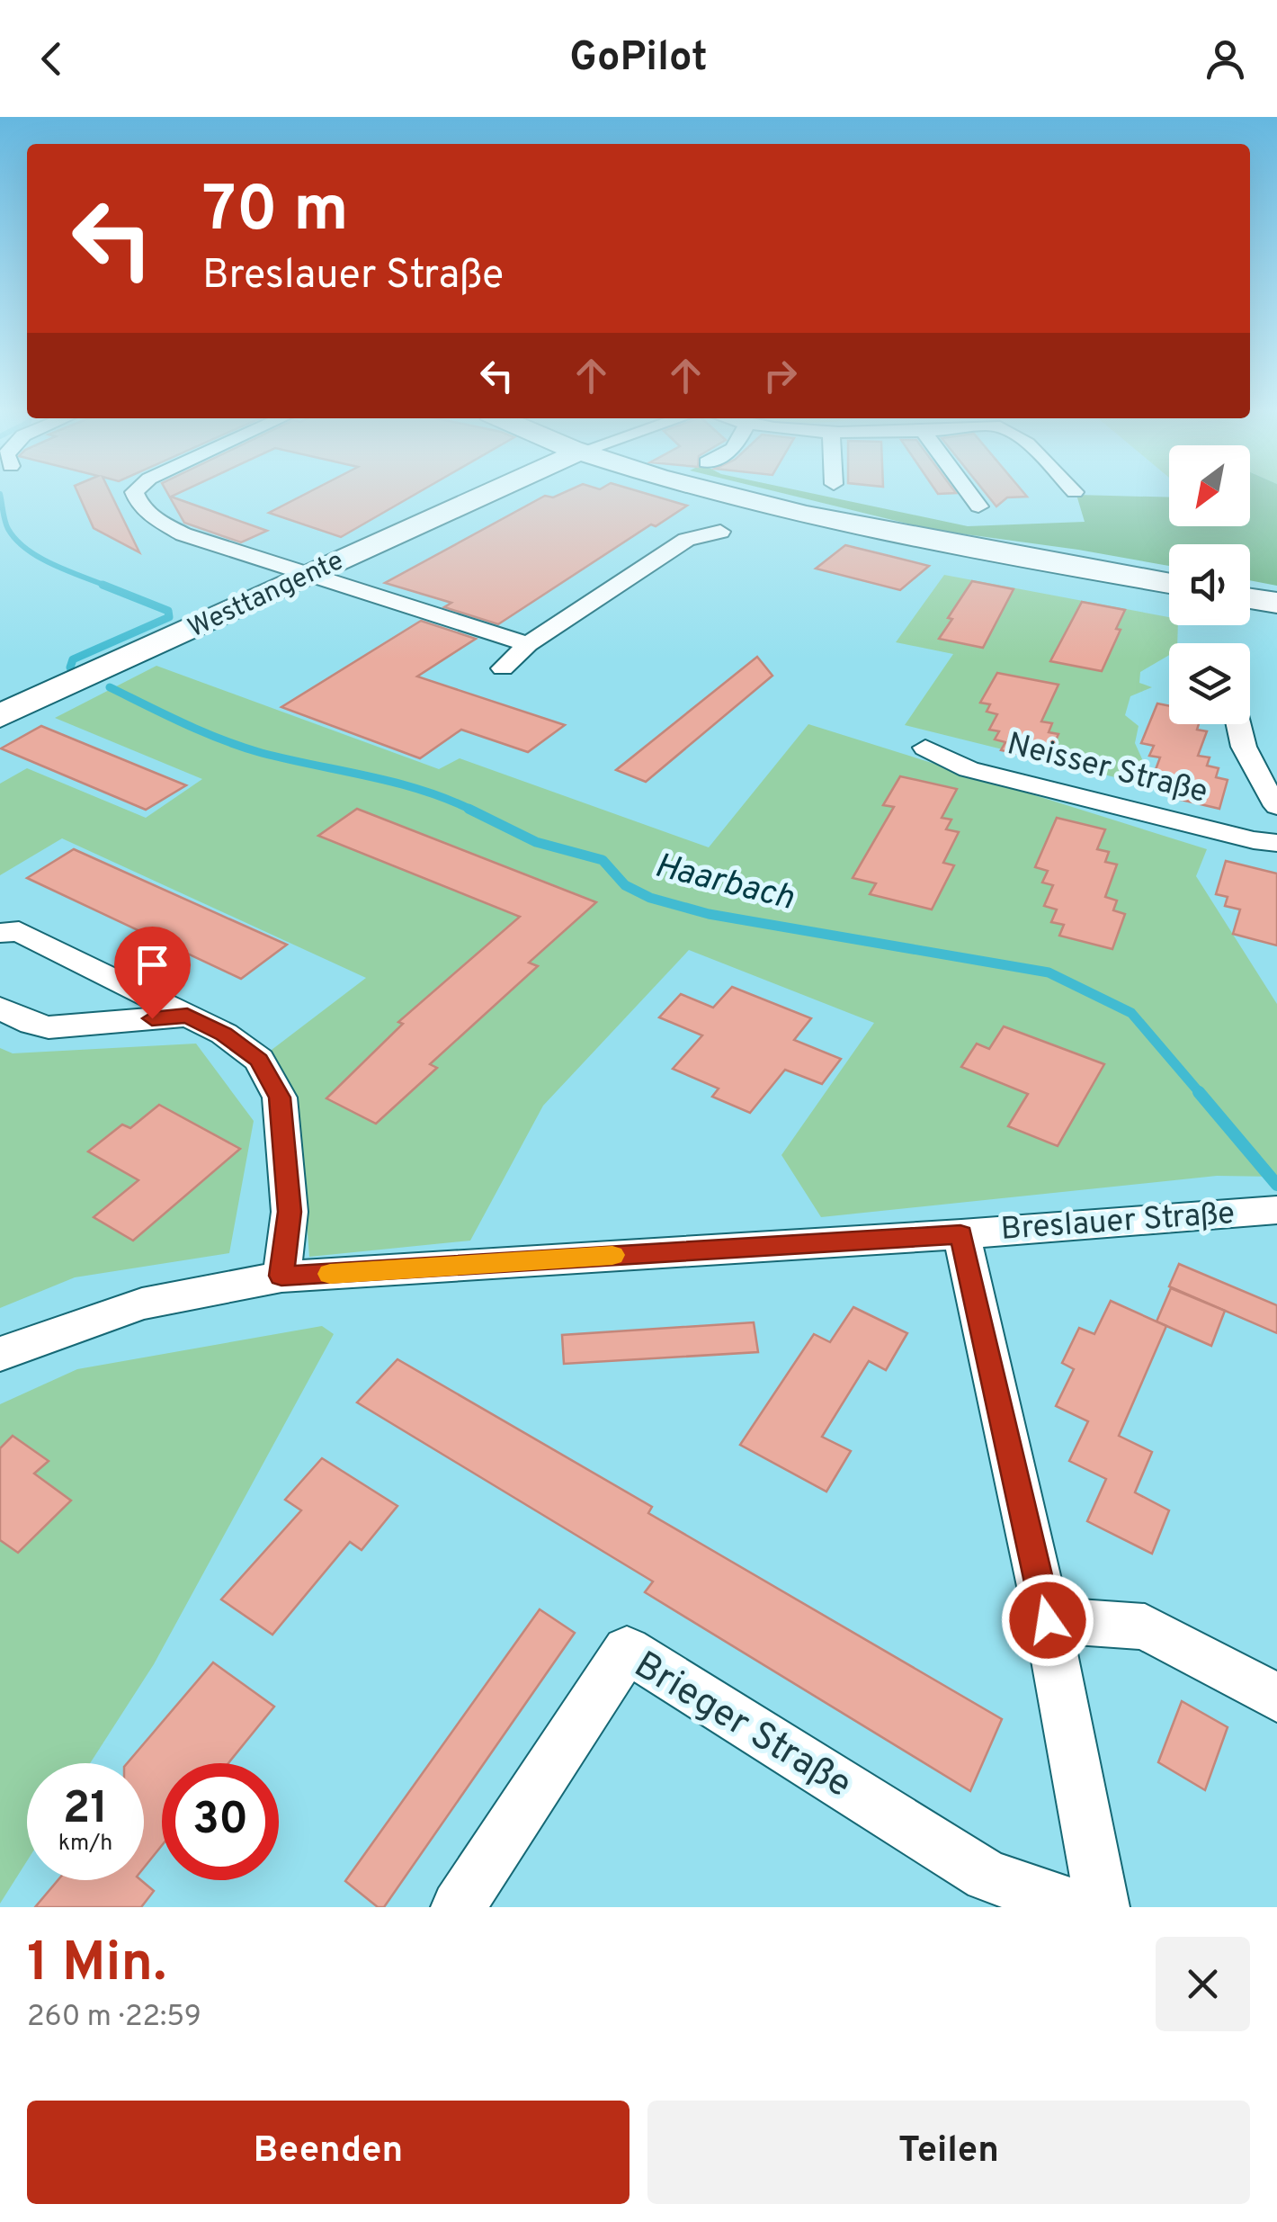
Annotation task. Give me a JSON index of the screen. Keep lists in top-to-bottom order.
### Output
{
  "streets": {
    "main road": ["Westtangente"],
    "street": ["Neisser Straße", "Breslauer Straße", "Brieger Straße"]
  },
  "water": ["Haarbach"],
  "north": "bottom left",
  "page": {
    "header": "GoPilot",
    "turn": ["70 m", "Breslauer Straße"],
    "speed": "21 km/h",
    "limit": "30",
    "heading": ["1 Min.", "260 m · 22:59"],
    "buttons": ["Beenden", "Teilen"]
  }
}
